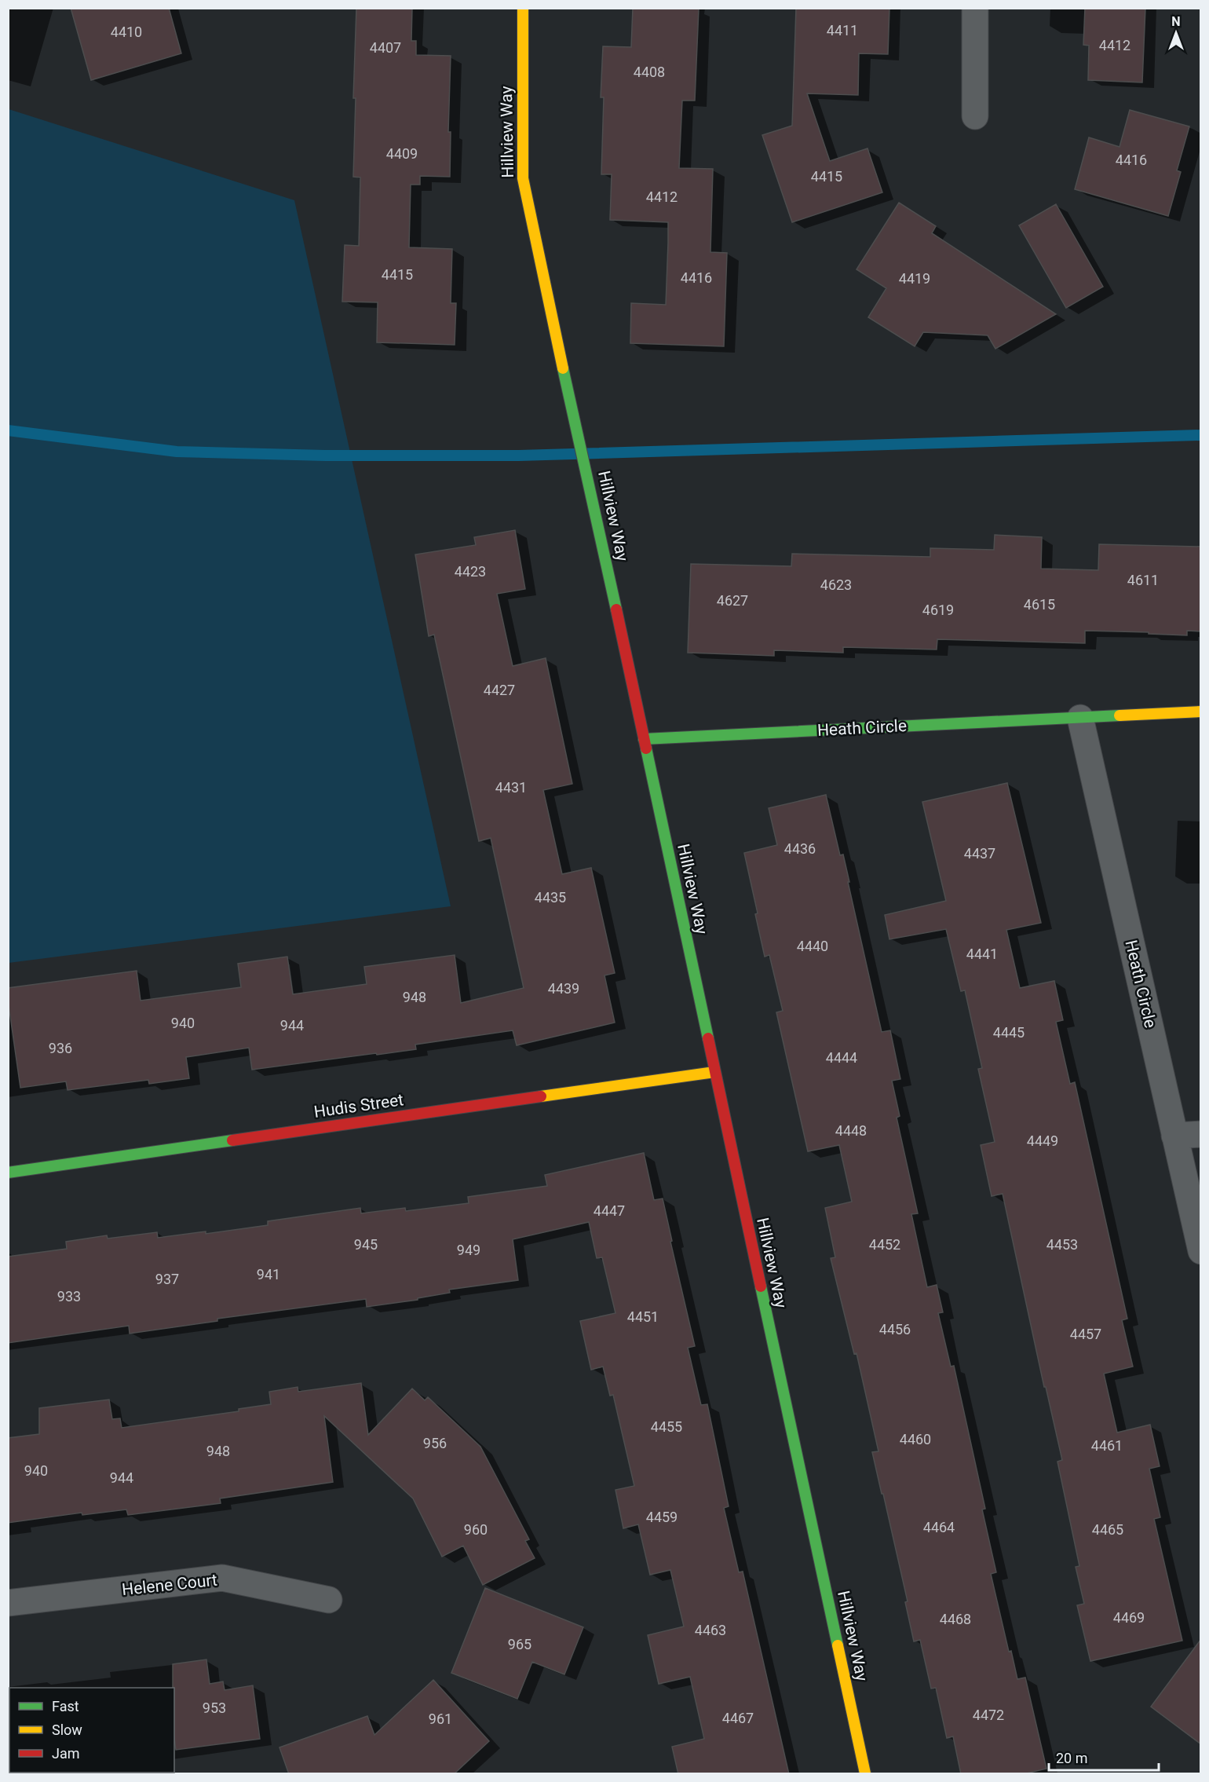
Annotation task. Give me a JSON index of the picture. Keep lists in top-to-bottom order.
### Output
{
  "streets": {
    "street": [
      "Hillview Way",
      "Heath Circle",
      "Hudis Street",
      "Helene Court"
    ]
  },
  "crossings": [
    ["Hillview Way", "Heath Circle"],
    ["Hillview Way", "Hudis Street"]
  ],
  "house_numbers": [
    "4411",
    "4410",
    "4412",
    "4407",
    "4408",
    "4409",
    "4416",
    "4415",
    "4412",
    "4415",
    "4416",
    "4419",
    "4423",
    "4611",
    "4623",
    "4627",
    "4615",
    "4619",
    "4427",
    "4431",
    "4436",
    "4437",
    "4435",
    "4440",
    "4441",
    "4439",
    "948",
    "940",
    "944",
    "4445",
    "936",
    "4444",
    "4448",
    "4449",
    "4447",
    "945",
    "4452",
    "4453",
    "949",
    "941",
    "937",
    "933",
    "4451",
    "4456",
    "4457",
    "4455",
    "4460",
    "956",
    "4461",
    "948",
    "940",
    "944",
    "4459",
    "4464",
    "960",
    "4465",
    "4469",
    "4468",
    "4463",
    "965",
    "953",
    "4472",
    "4467",
    "961"
  ],
  "legend": ["Fast", "Slow", "Jam"],
  "scale_bar": "20 m",
  "north": "top"
}
